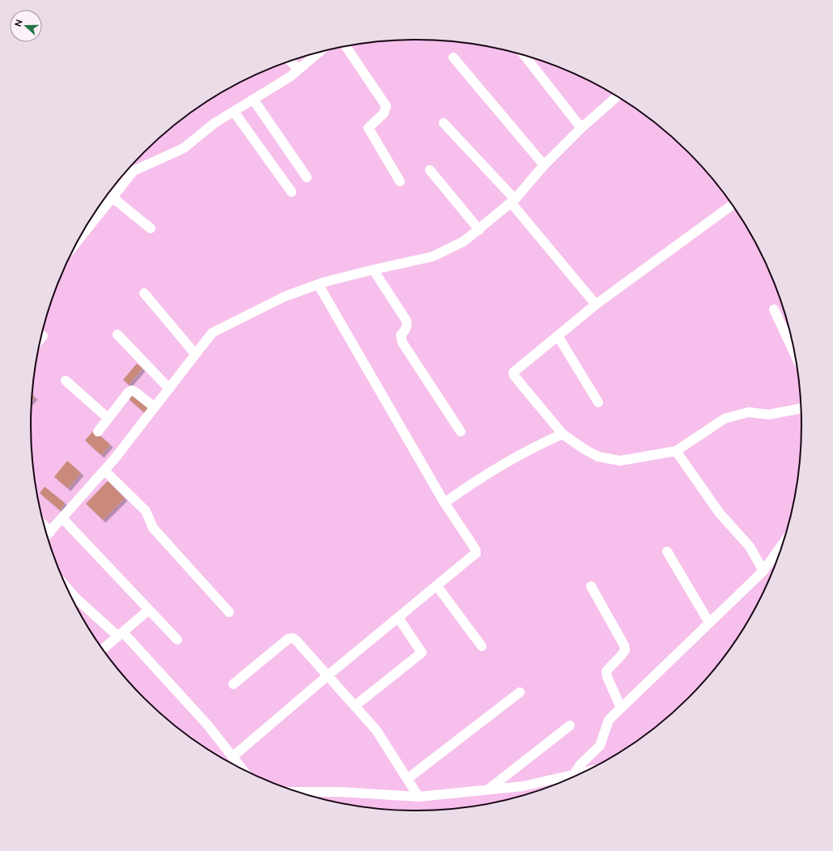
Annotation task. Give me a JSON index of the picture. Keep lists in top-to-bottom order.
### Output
{
  "north": "left"
}
